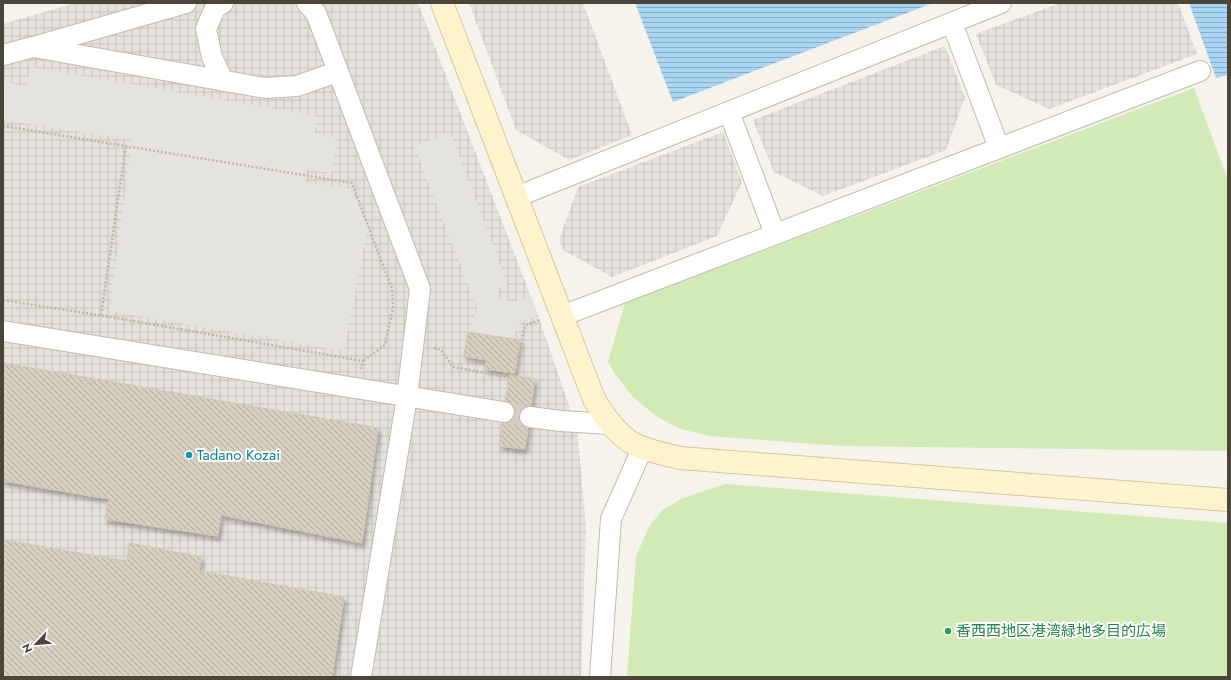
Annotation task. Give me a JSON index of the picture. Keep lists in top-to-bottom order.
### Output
{
  "places": ["Tadano Kozai", "香西西地区港湾緑地多目的広場"],
  "north": "bottom left"
}
